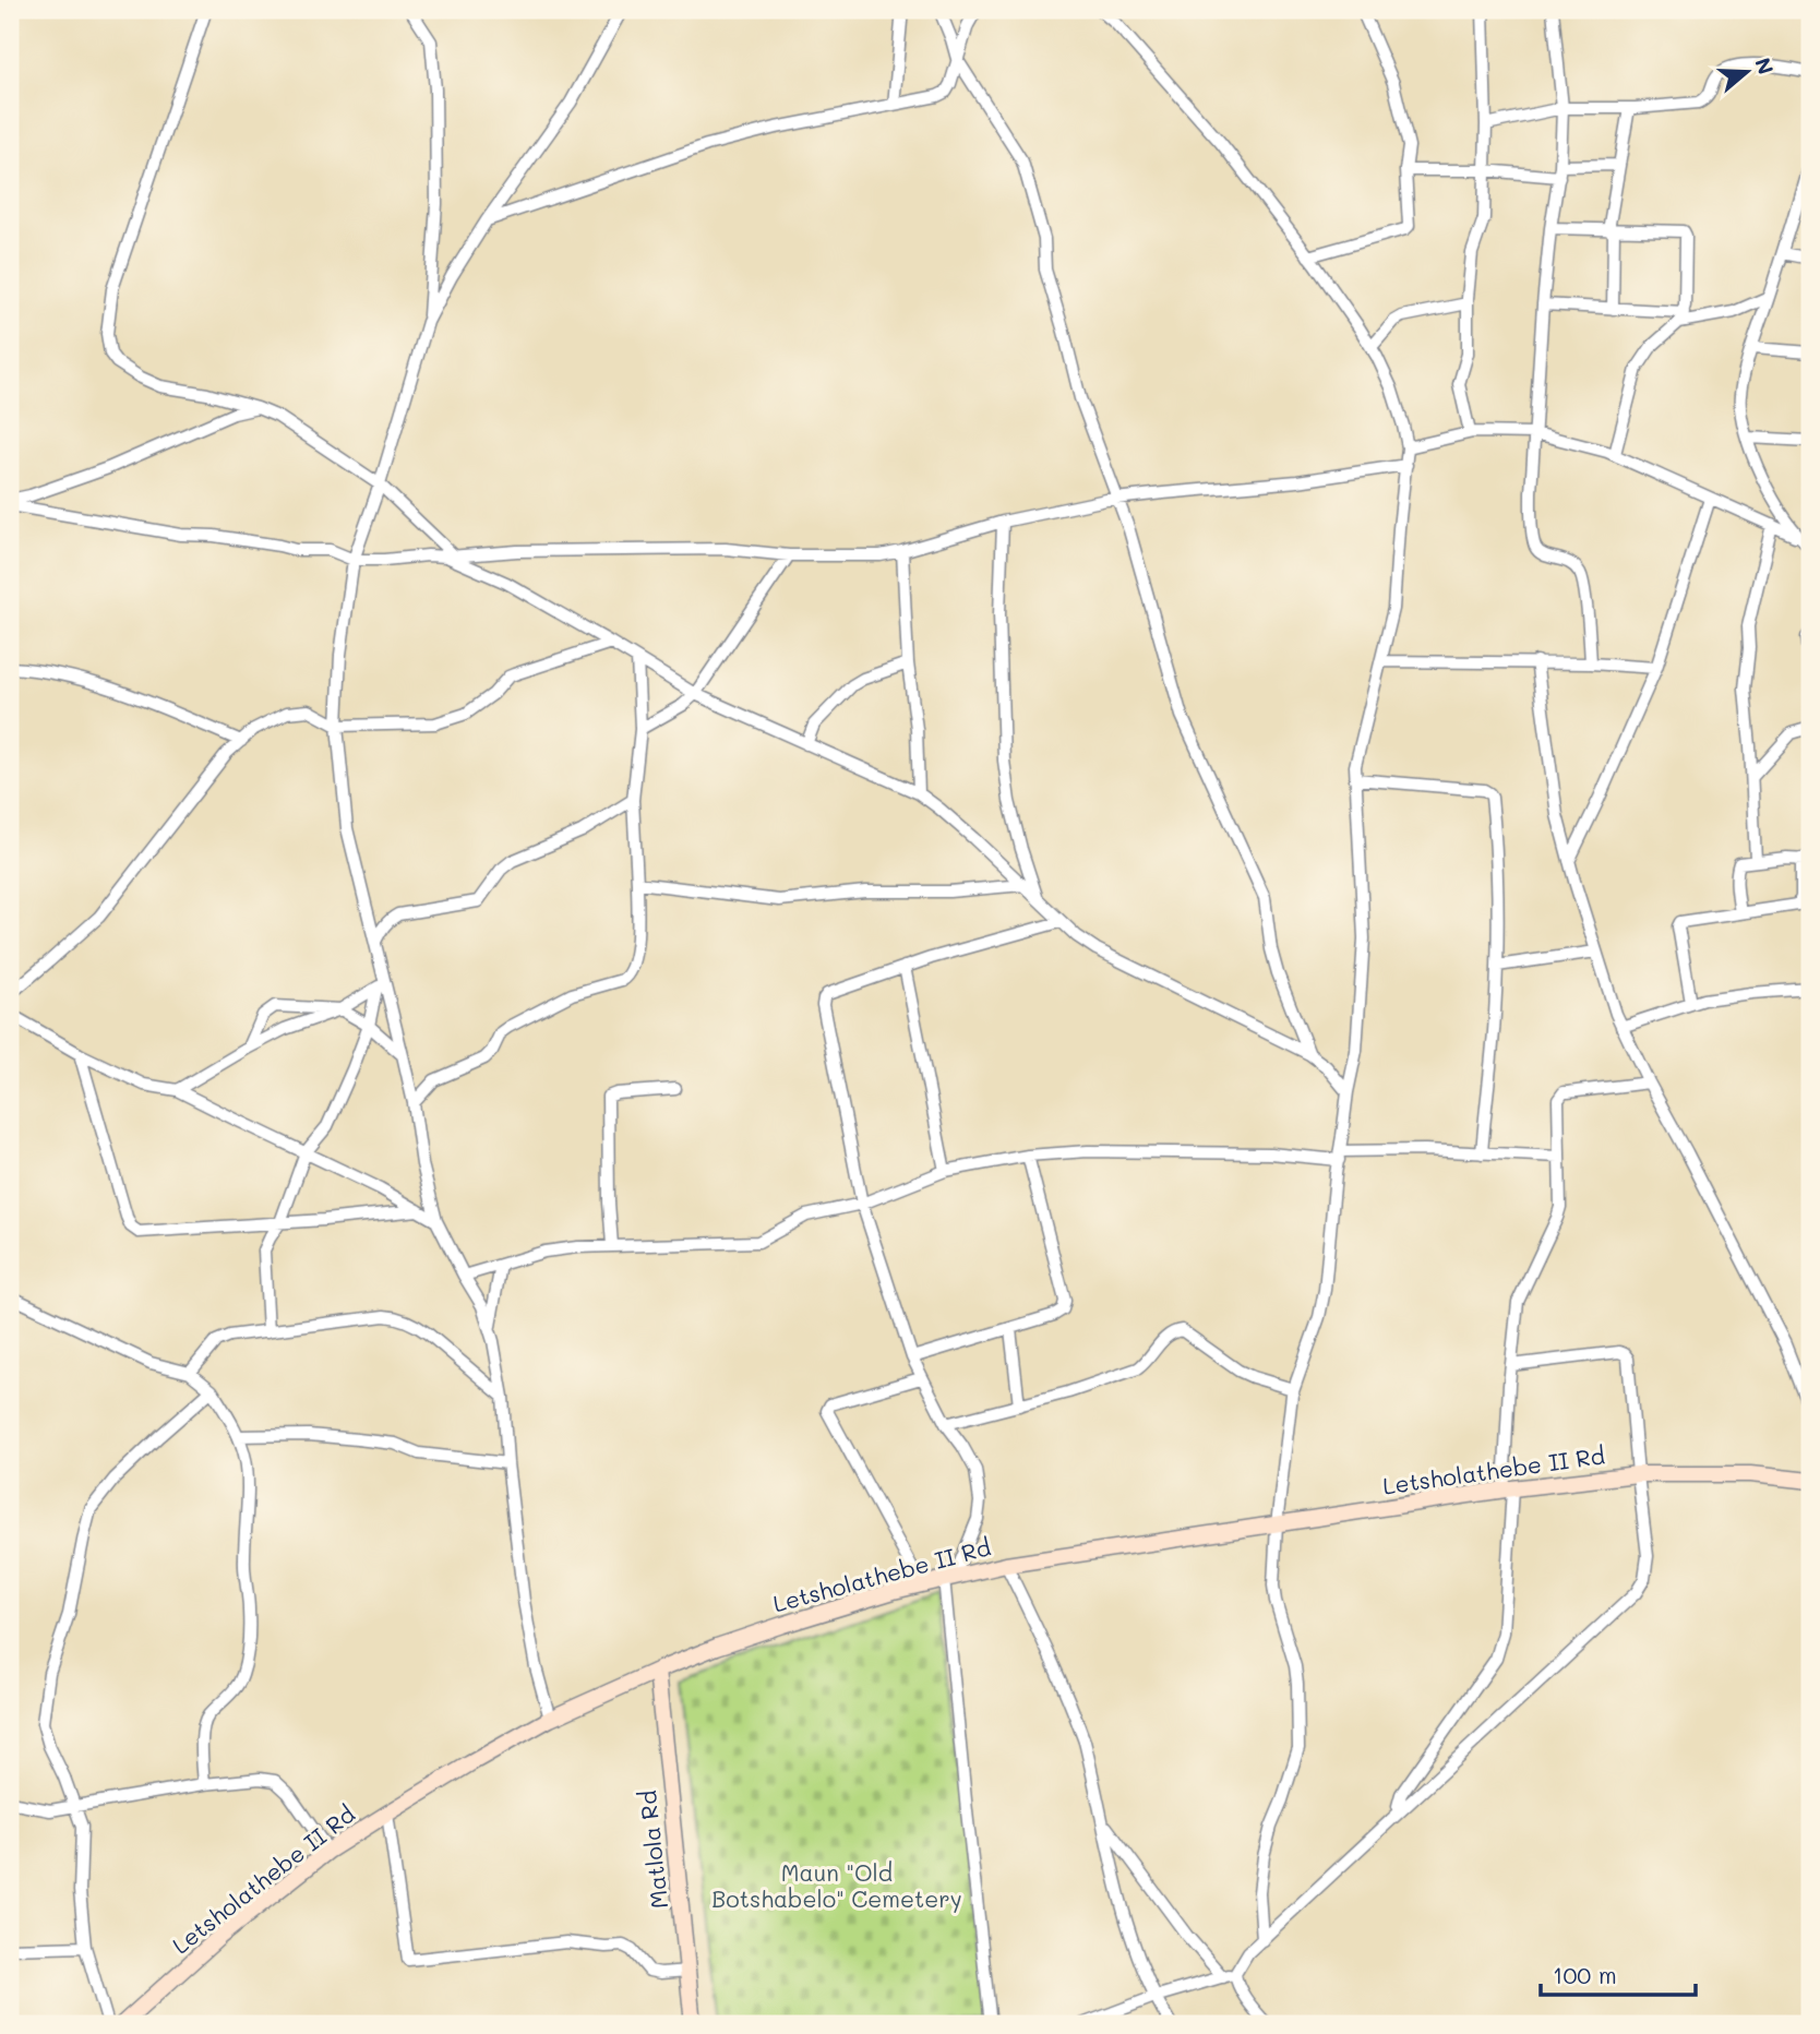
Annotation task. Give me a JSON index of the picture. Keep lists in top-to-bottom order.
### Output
{
  "streets": {
    "street": ["Letsholathebe II Rd", "Matlola Rd"]
  },
  "crossings": [
    ["Letsholathebe II Rd", "Matlola Rd"]
  ],
  "parks": ["Maun \"Old Botshabelo\" Cemetery"],
  "scale_bar": "100 m",
  "north": "right"
}
